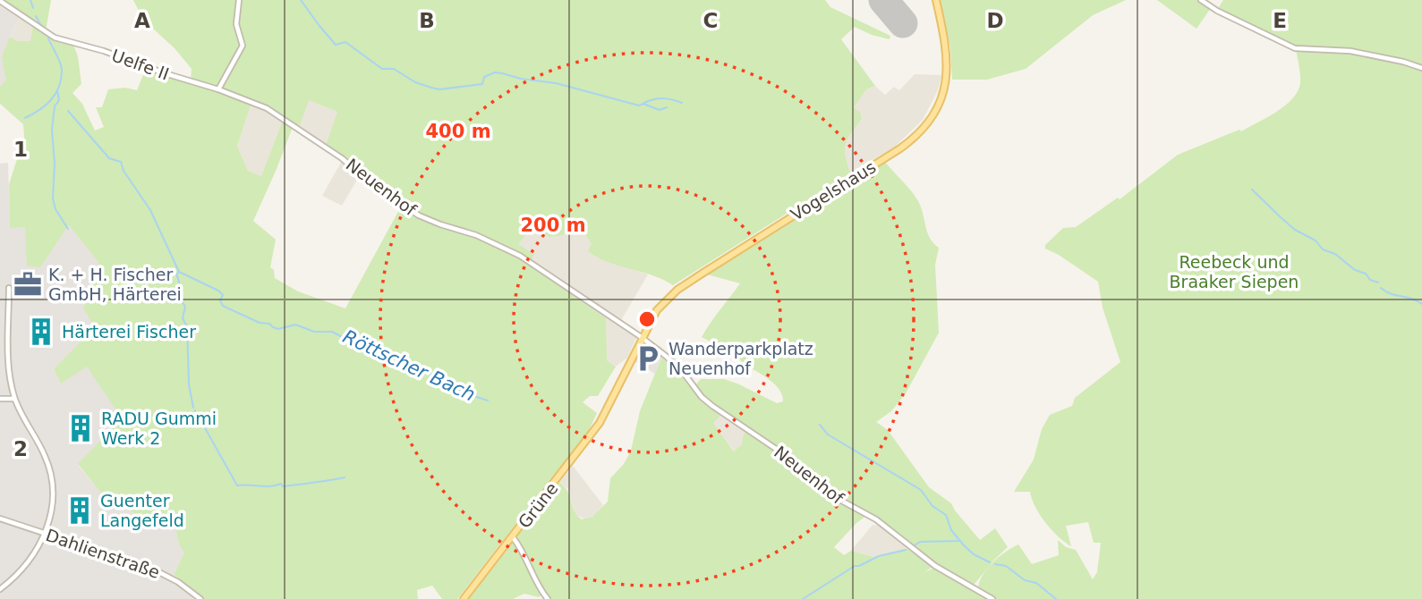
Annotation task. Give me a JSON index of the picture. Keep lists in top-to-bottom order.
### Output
{
  "streets": {
    "main road": ["Vogelshaus", "Grüne"],
    "street": ["Uelfe II", "Neuenhof", "Dahlienstraße"]
  },
  "crossings": [
    ["Uelfe II", "Neuenhof"],
    ["Neuenhof", "Vogelshaus"],
    ["Neuenhof", "Grüne"],
    ["Vogelshaus", "Grüne"]
  ],
  "water": ["Röttscher Bach"],
  "parks": ["Reebeck und Braaker Siepen"],
  "places": {
    "office": ["K. + H. Fischer GmbH, Härterei"],
    "building": ["Härterei Fischer", "RADU Gummi Werk 2", "Guenter Langefeld"],
    "parking": ["Wanderparkplatz Neuenhof"]
  },
  "grid": {
    "columns": [
      "A",
      "B",
      "C",
      "D",
      "E"
    ],
    "rows": ["1", "2"]
  },
  "rings": ["400 m", "200 m"]
}
